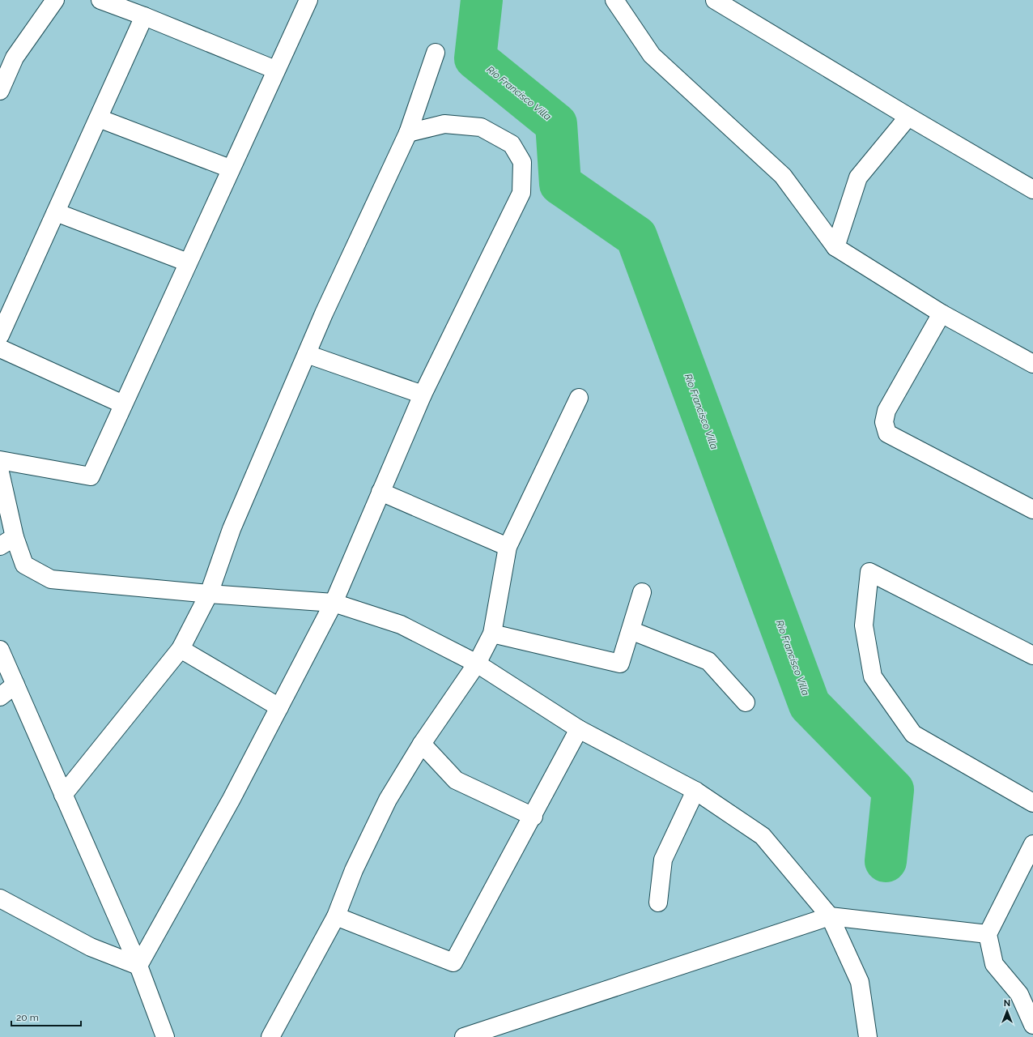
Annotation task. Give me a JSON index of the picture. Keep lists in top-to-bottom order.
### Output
{
  "water": ["Río Francisco Villa"],
  "scale_bar": "20 m",
  "north": "top"
}
